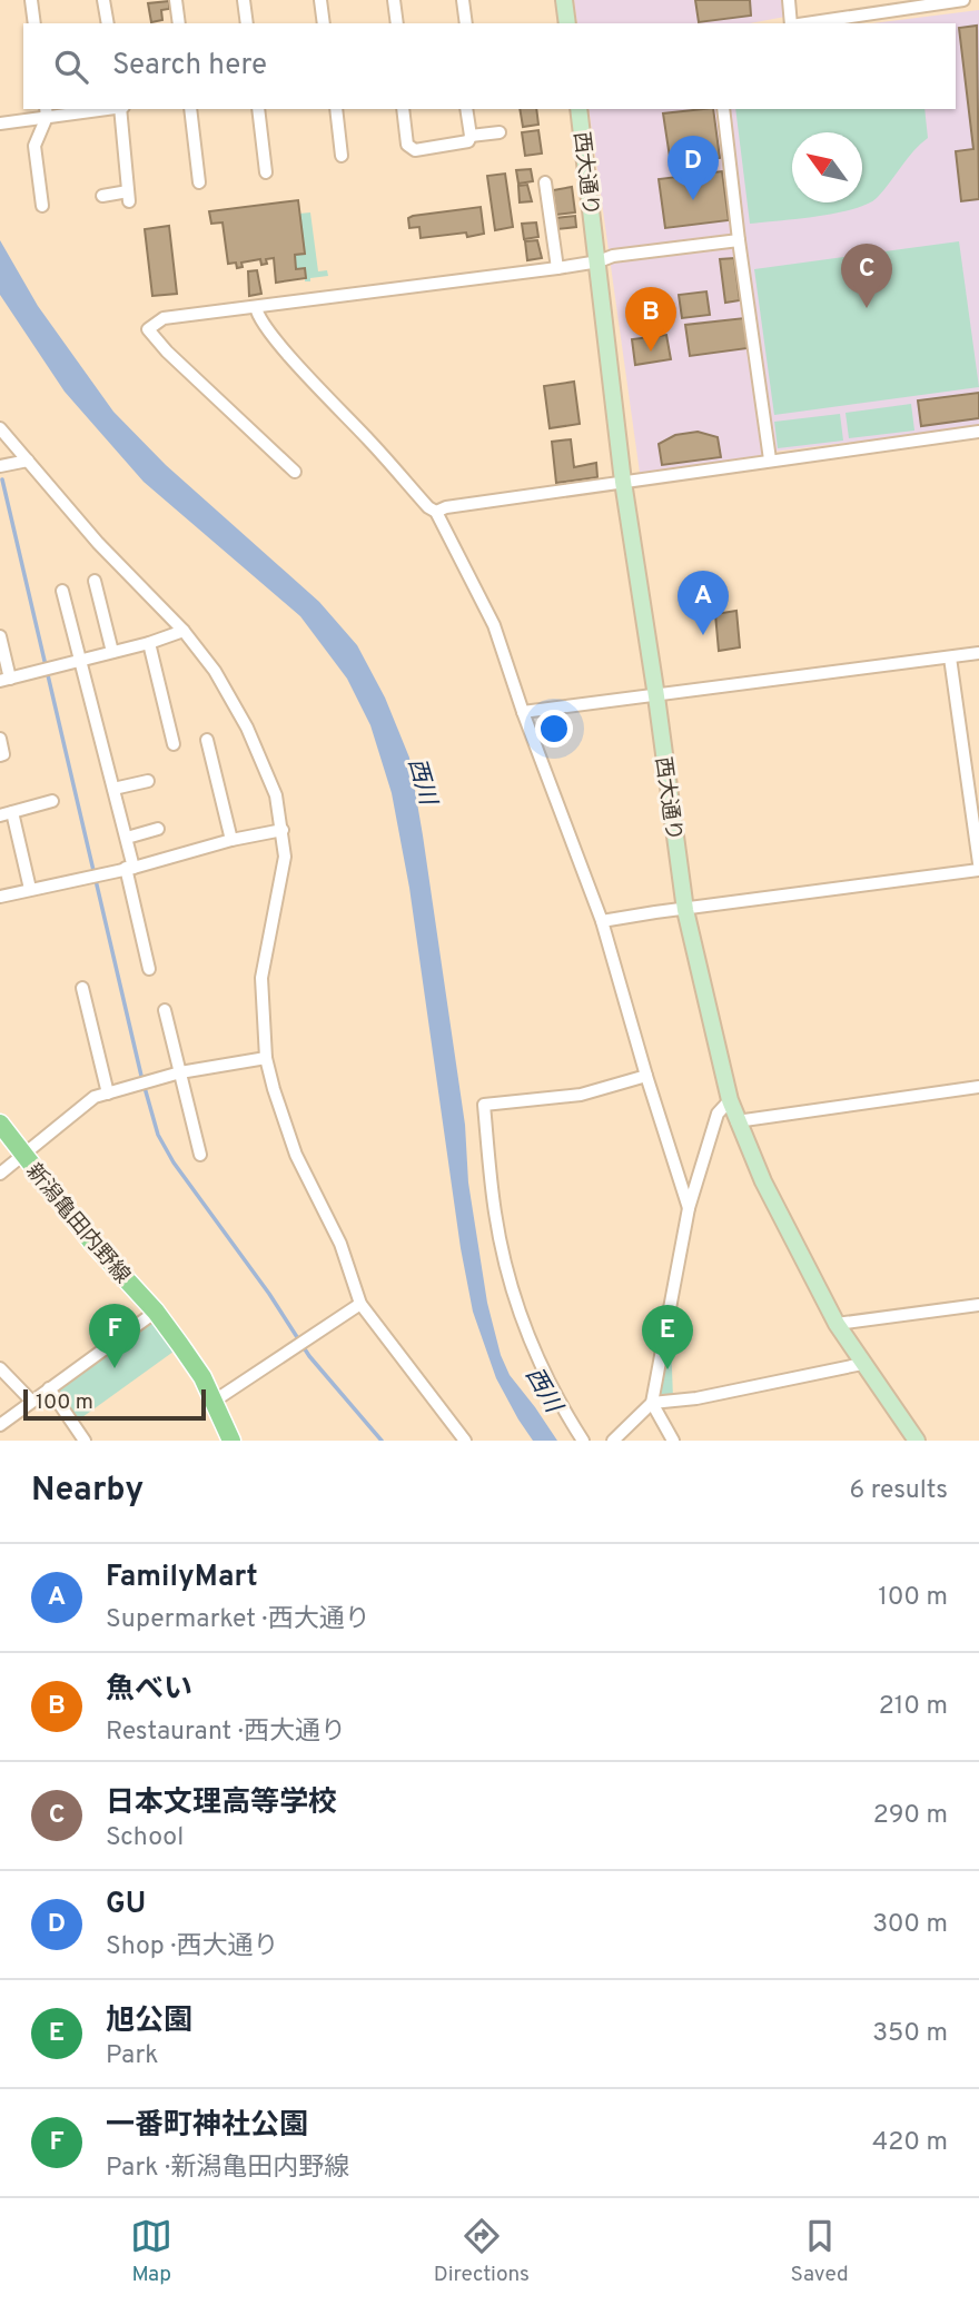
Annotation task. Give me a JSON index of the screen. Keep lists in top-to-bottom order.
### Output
{
  "streets": {
    "main road": ["新潟亀田内野線"],
    "street": ["西大通り"]
  },
  "water": ["西川"],
  "scale_bar": "100 m",
  "north": "top left",
  "page": {
    "search": "Search here",
    "pins": [
      "D",
      "C",
      "B",
      "A",
      "F",
      "E"
    ],
    "scale": "100 m",
    "heading": ["Nearby", "6 results"],
    "list": [
      {
        "mark": "A",
        "name": "FamilyMart",
        "note": "Supermarket · 西大通り",
        "value": "100 m"
      },
      {
        "mark": "B",
        "name": "魚べい",
        "note": "Restaurant · 西大通り",
        "value": "210 m"
      },
      {
        "mark": "C",
        "name": "日本文理高等学校",
        "note": "School",
        "value": "290 m"
      },
      {
        "mark": "D",
        "name": "GU",
        "note": "Shop · 西大通り",
        "value": "300 m"
      },
      {
        "mark": "E",
        "name": "旭公園",
        "note": "Park",
        "value": "350 m"
      },
      {
        "mark": "F",
        "name": "一番町神社公園",
        "note": "Park · 新潟亀田内野線",
        "value": "420 m"
      }
    ],
    "nav": ["Map", "Directions", "Saved"]
  }
}
